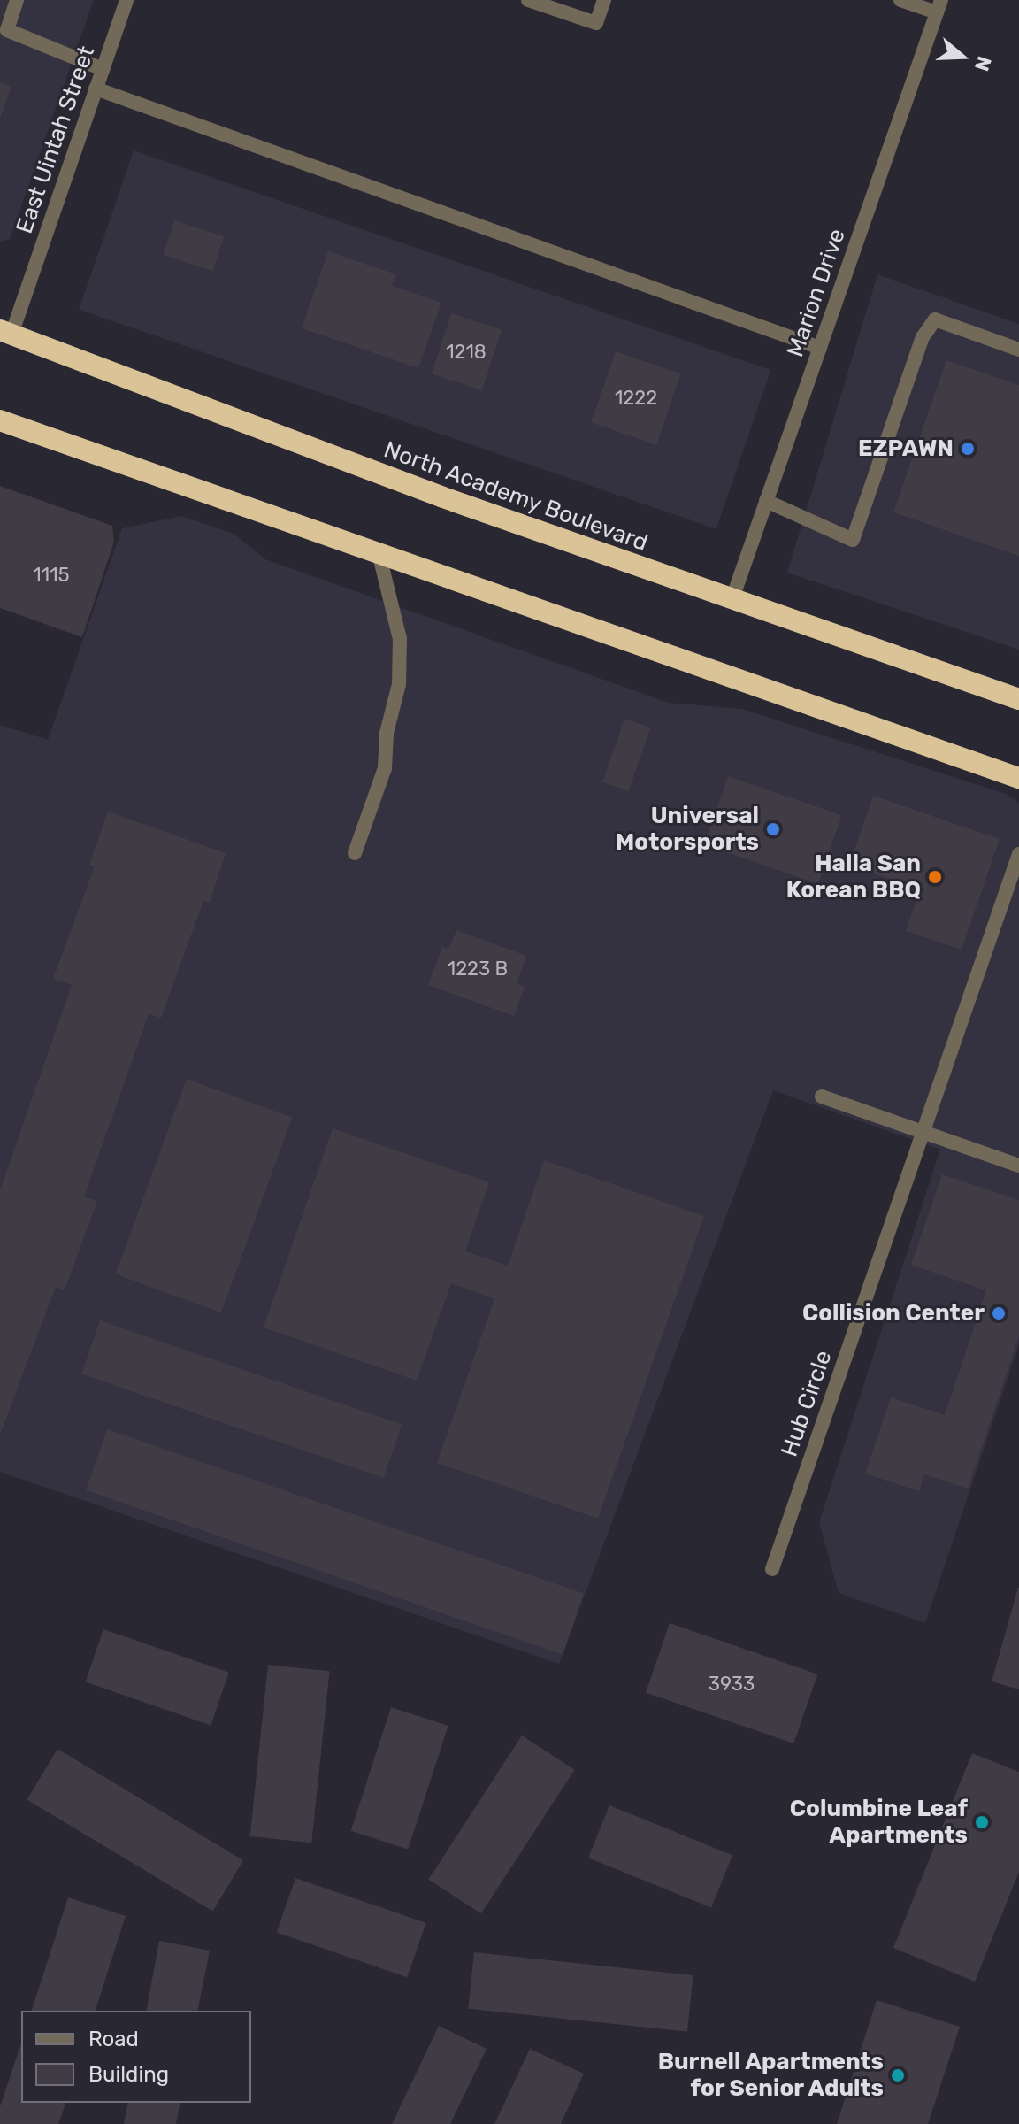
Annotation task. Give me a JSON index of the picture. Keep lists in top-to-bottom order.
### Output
{
  "streets": {
    "highway": ["North Academy Boulevard"],
    "street": ["East Uintah Street", "Marion Drive", "Hub Circle"]
  },
  "crossings": [
    ["East Uintah Street", "North Academy Boulevard"],
    ["Marion Drive", "North Academy Boulevard"]
  ],
  "places": [
    "EZPAWN",
    "Universal Motorsports",
    "Halla San Korean BBQ",
    "Collision Center",
    "Columbine Leaf Apartments",
    "Burnell Apartments for Senior Adults"
  ],
  "house_numbers": [
    "1218",
    "1222",
    "1115",
    "1223 B",
    "3933"
  ],
  "legend": ["Road", "Building"],
  "north": "right"
}
